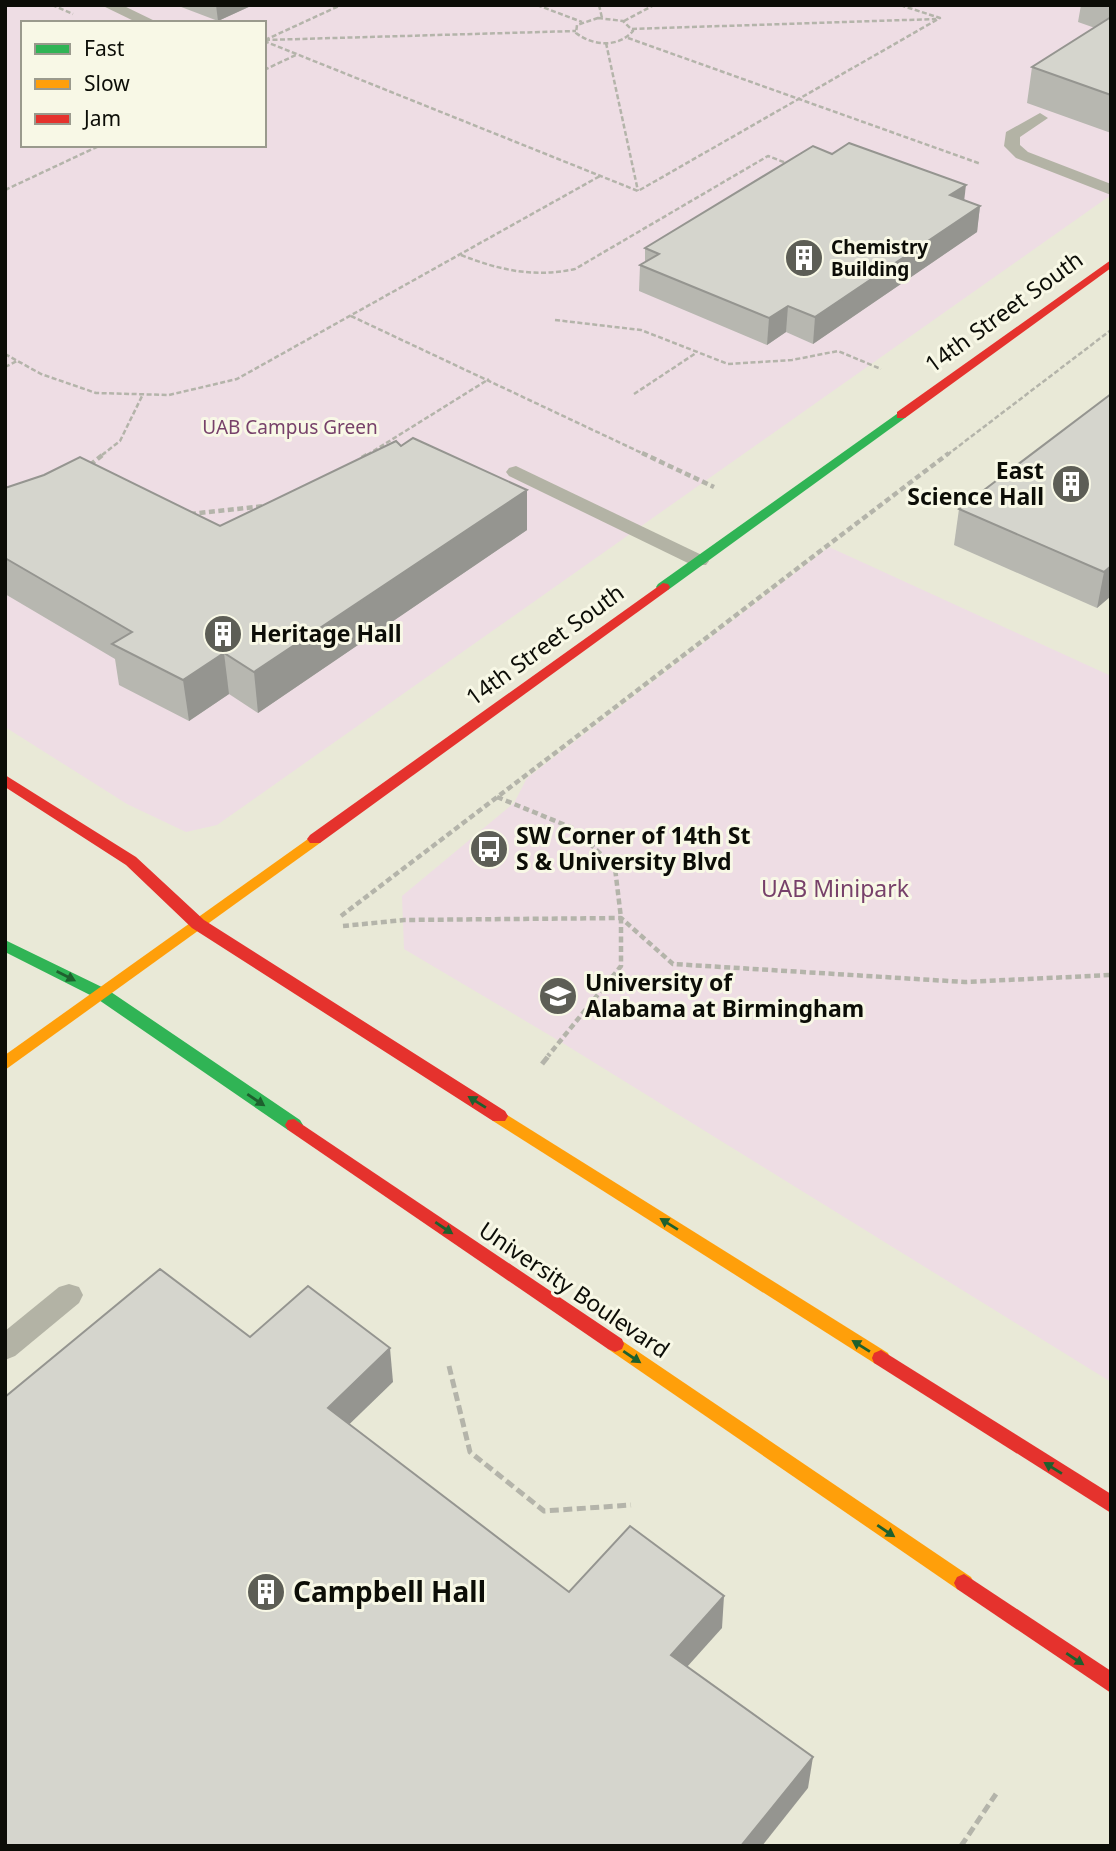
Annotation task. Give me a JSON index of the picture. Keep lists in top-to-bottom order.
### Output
{
  "streets": {
    "main road": ["14th Street South", "University Boulevard"]
  },
  "crossings": [
    ["14th Street South", "University Boulevard"]
  ],
  "parks": ["UAB Campus Green", "UAB Minipark"],
  "places": {
    "building": [
      "Chemistry Building",
      "East Science Hall",
      "Heritage Hall",
      "Campbell Hall"
    ],
    "bus stop": ["SW Corner of 14th St S & University Blvd"],
    "school or university": ["University of Alabama at Birmingham"]
  },
  "legend": ["Fast", "Slow", "Jam"]
}
